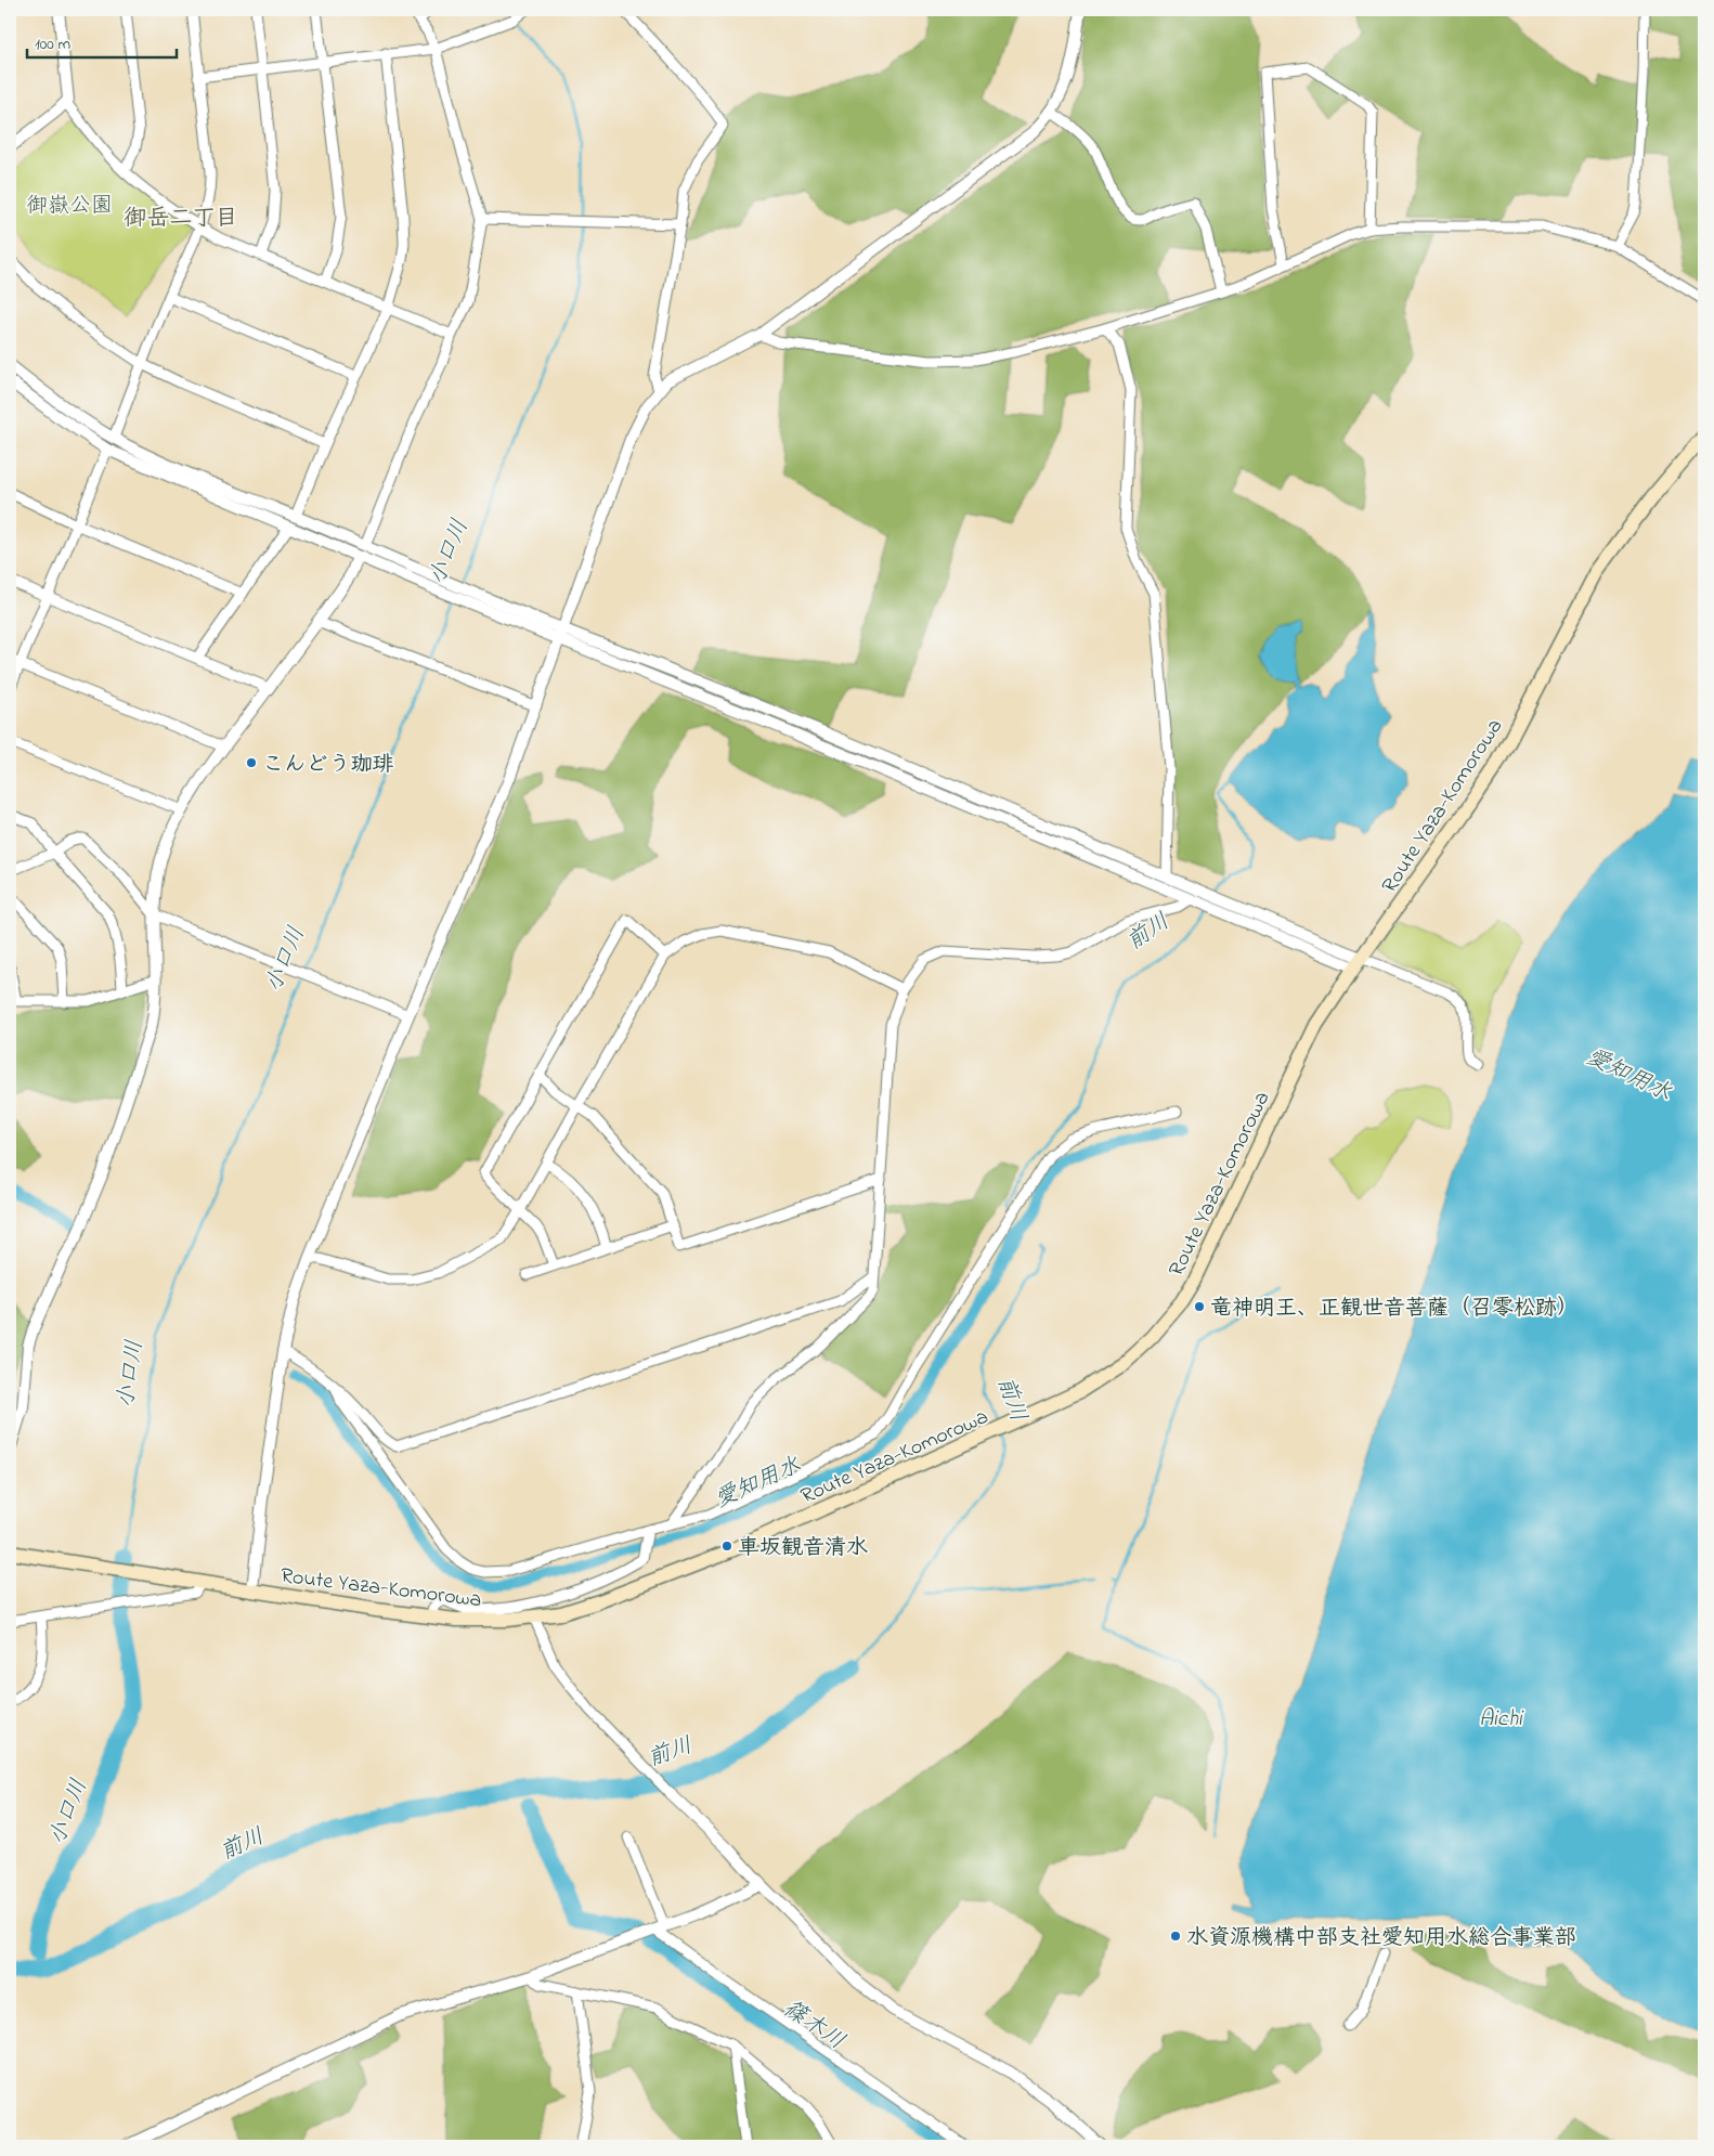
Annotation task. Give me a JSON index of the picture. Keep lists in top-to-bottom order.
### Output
{
  "streets": {
    "main road": ["Route Yaza-Komorowa"]
  },
  "districts": ["御岳二丁目"],
  "water": [
    "小口川",
    "前川",
    "愛知用水",
    "Aichi",
    "篠木川"
  ],
  "parks": ["御嶽公園"],
  "places": [
    "こんどう珈琲",
    "竜神明王、正観世音菩薩（召零松跡）",
    "車坂観音清水",
    "水資源機構中部支社愛知用水総合事業部"
  ],
  "scale_bar": "100 m"
}
